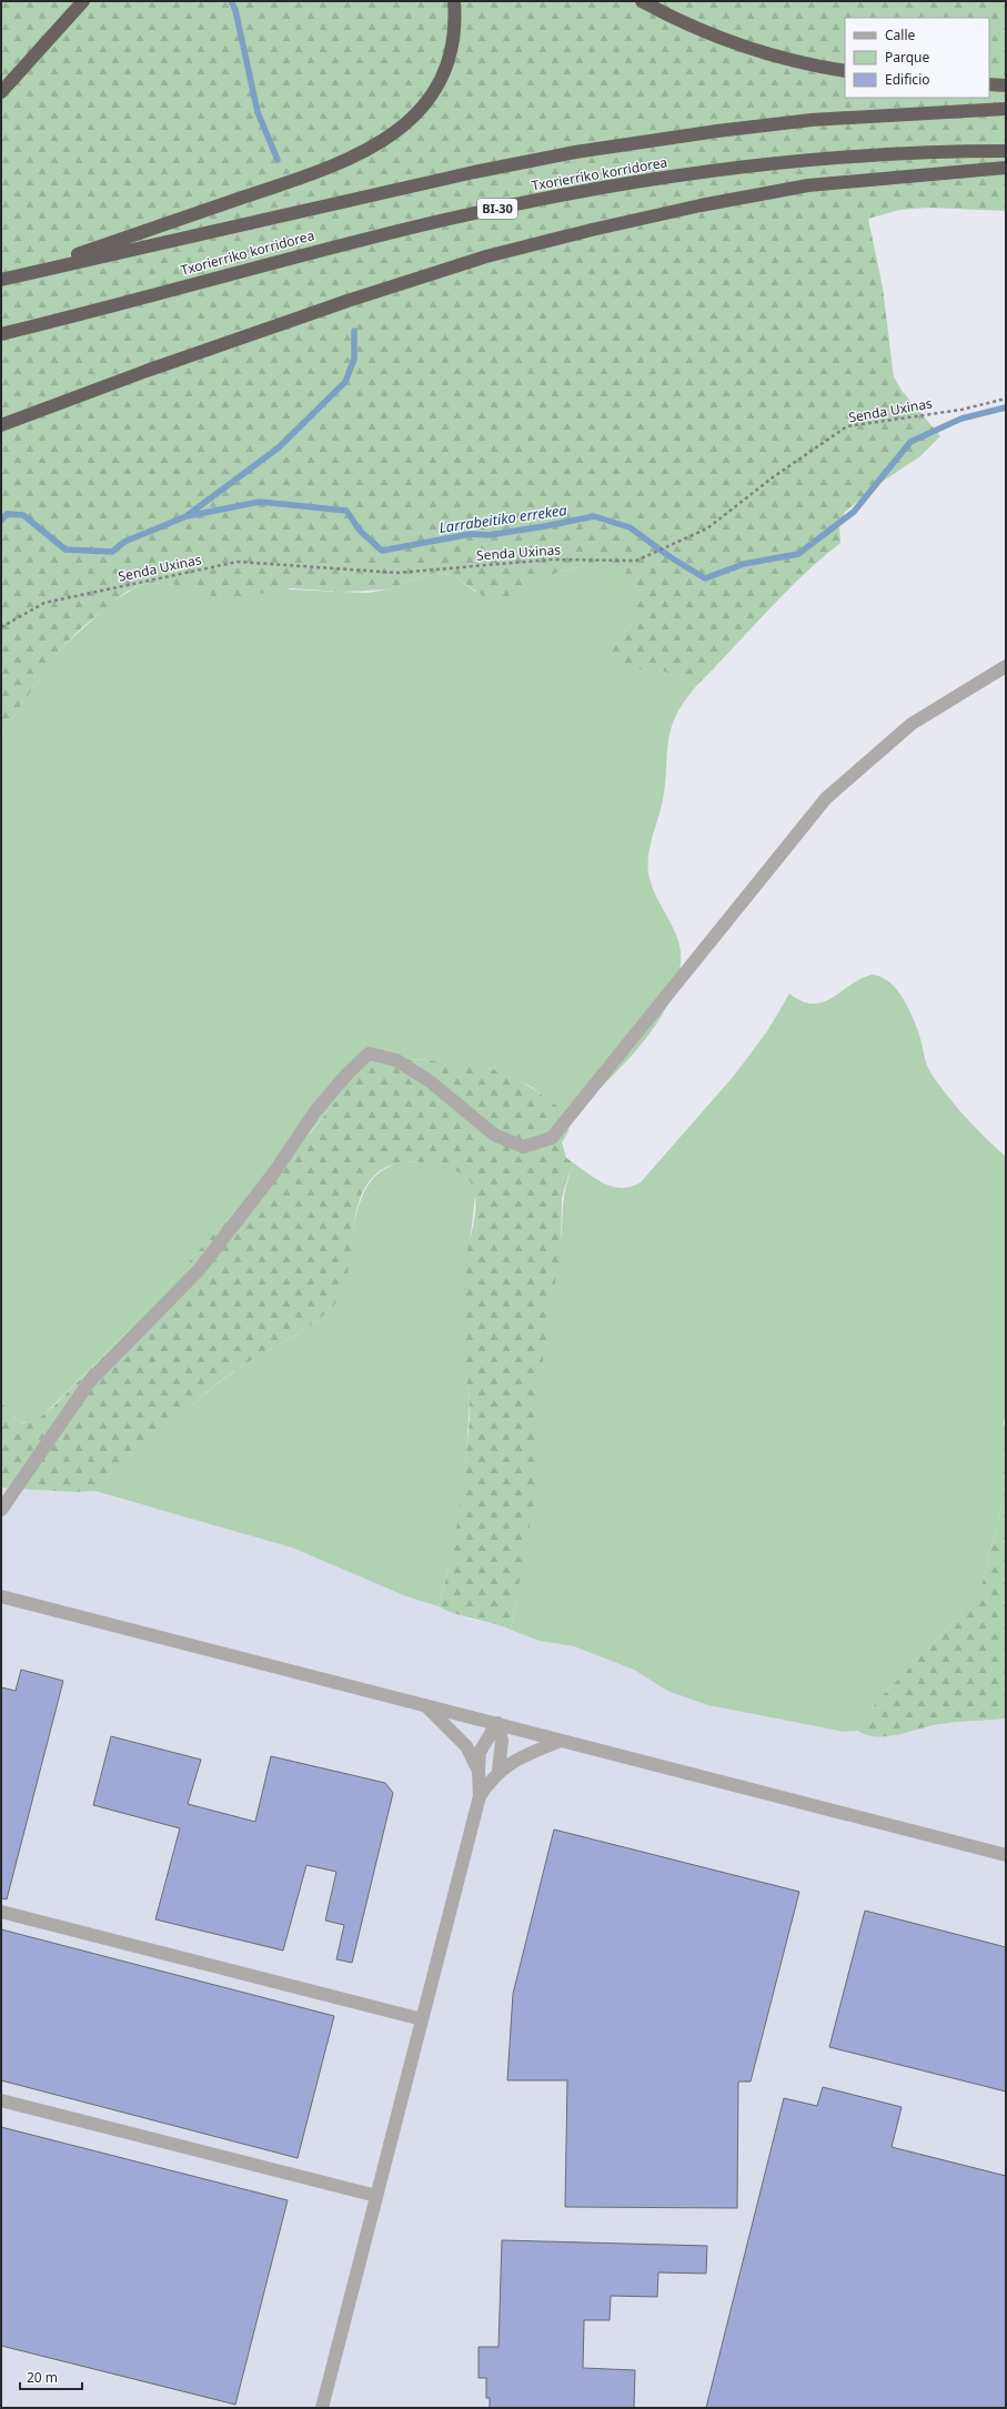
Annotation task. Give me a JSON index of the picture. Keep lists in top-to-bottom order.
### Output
{
  "streets": {
    "highway": ["Txorierriko korridorea", "BI-30"],
    "path": ["Senda Uxinas"]
  },
  "water": ["Larrabeitiko errekea"],
  "legend": ["Calle", "Parque", "Edificio"],
  "scale_bar": "20 m"
}
